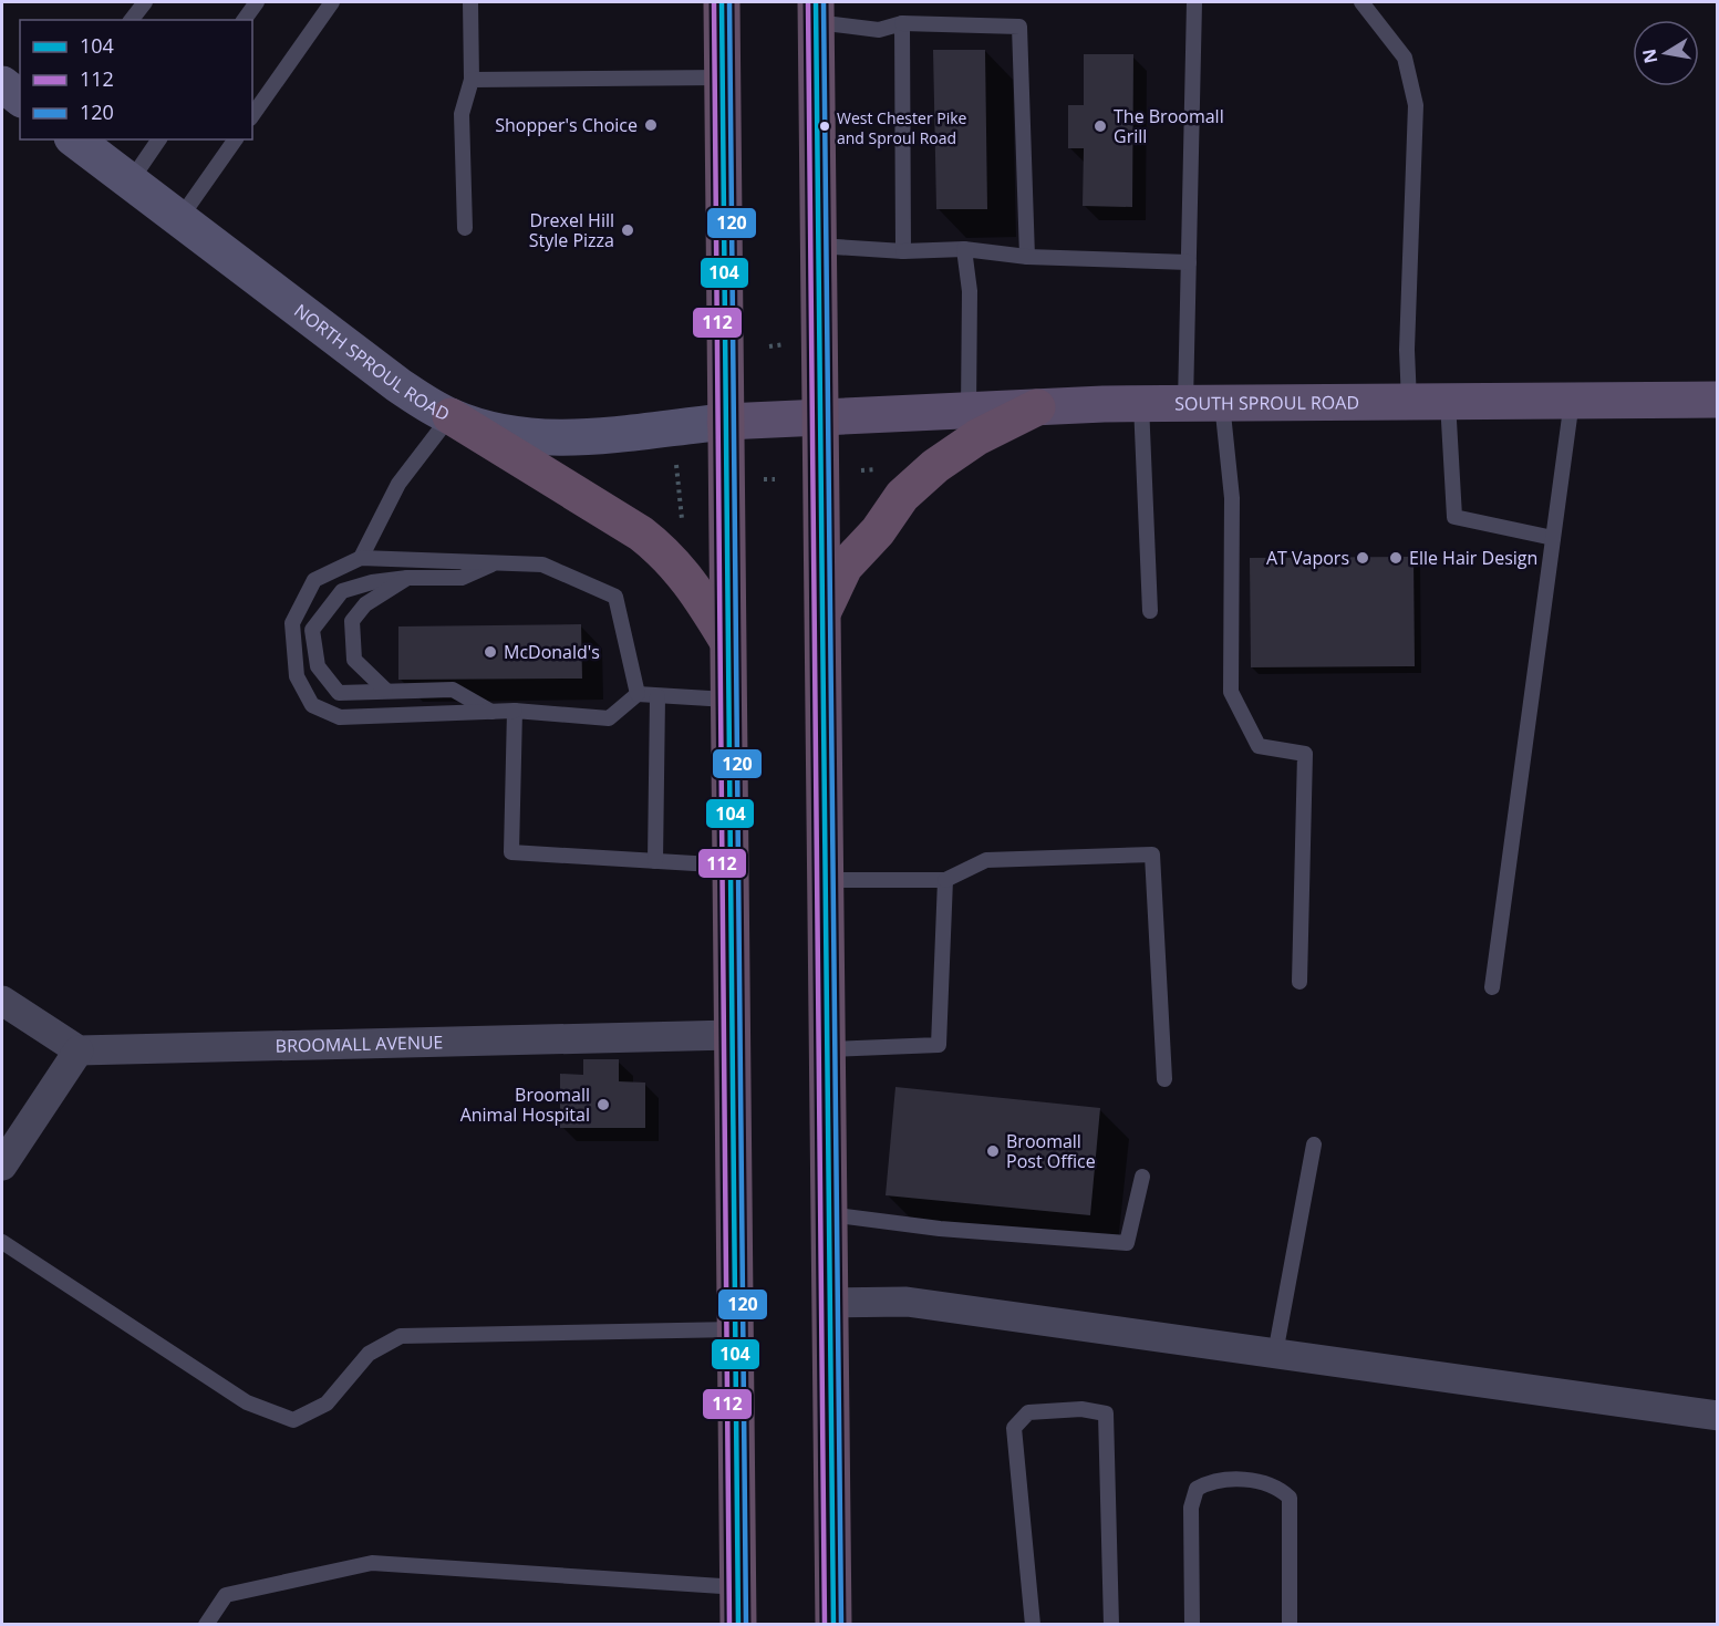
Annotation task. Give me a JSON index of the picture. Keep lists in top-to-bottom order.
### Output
{
  "streets": {
    "main road": ["NORTH SPROUL ROAD", "SOUTH SPROUL ROAD"],
    "street": ["BROOMALL AVENUE"]
  },
  "crossings": [
    ["NORTH SPROUL ROAD", "SOUTH SPROUL ROAD"]
  ],
  "places": [
    "Shopper's Choice",
    "West Chester Pike and Sproul Road",
    "The Broomall Grill",
    "Drexel Hill Style Pizza",
    "AT Vapors",
    "Elle Hair Design",
    "McDonald's",
    "Broomall Animal Hospital",
    "Broomall Post Office"
  ],
  "lines": ["transit line 104", "transit line 112", "transit line 120"],
  "legend": ["104", "112", "120"],
  "north": "left"
}
